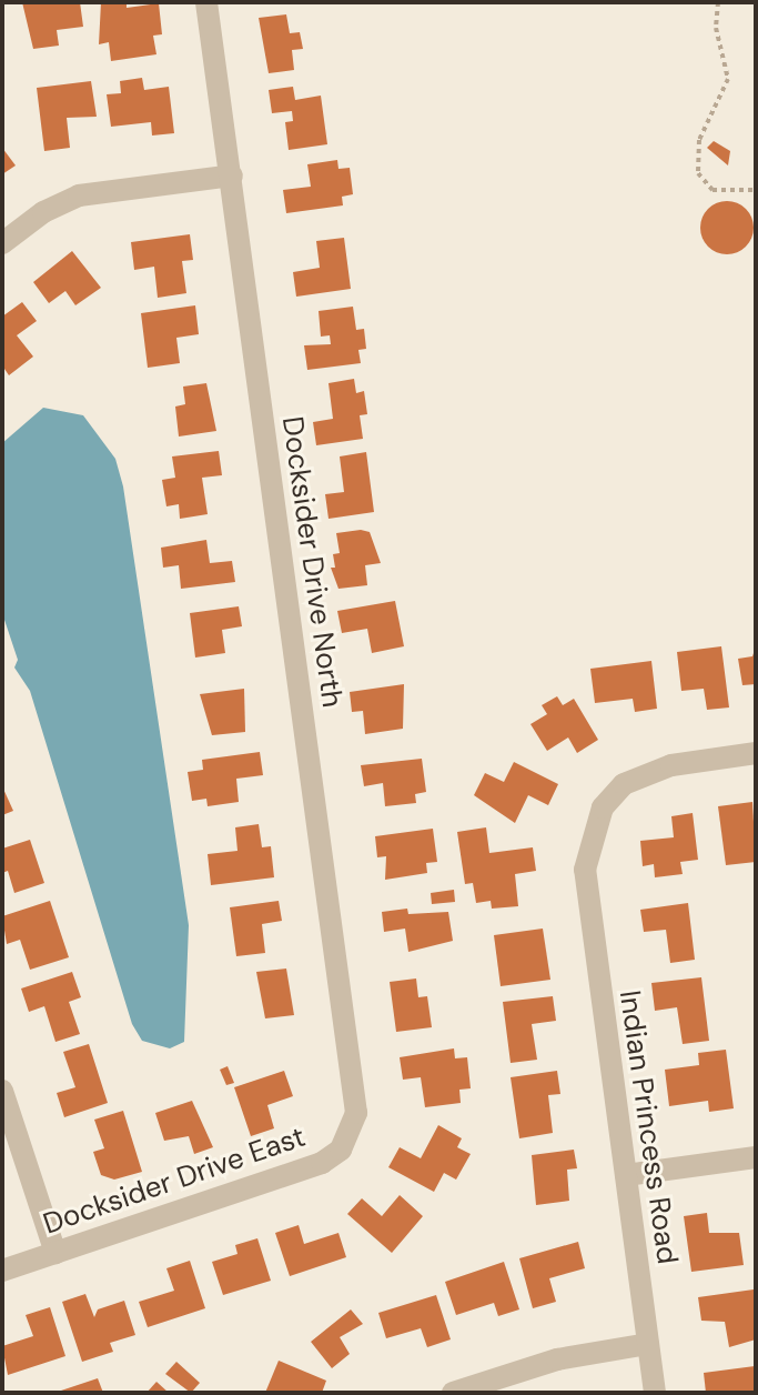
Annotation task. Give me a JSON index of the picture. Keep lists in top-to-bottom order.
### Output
{
  "streets": {
    "street": ["Docksider Drive North", "Indian Princess Road", "Docksider Drive East"]
  },
  "crossings": [
    ["Docksider Drive North", "Docksider Drive East"]
  ]
}
